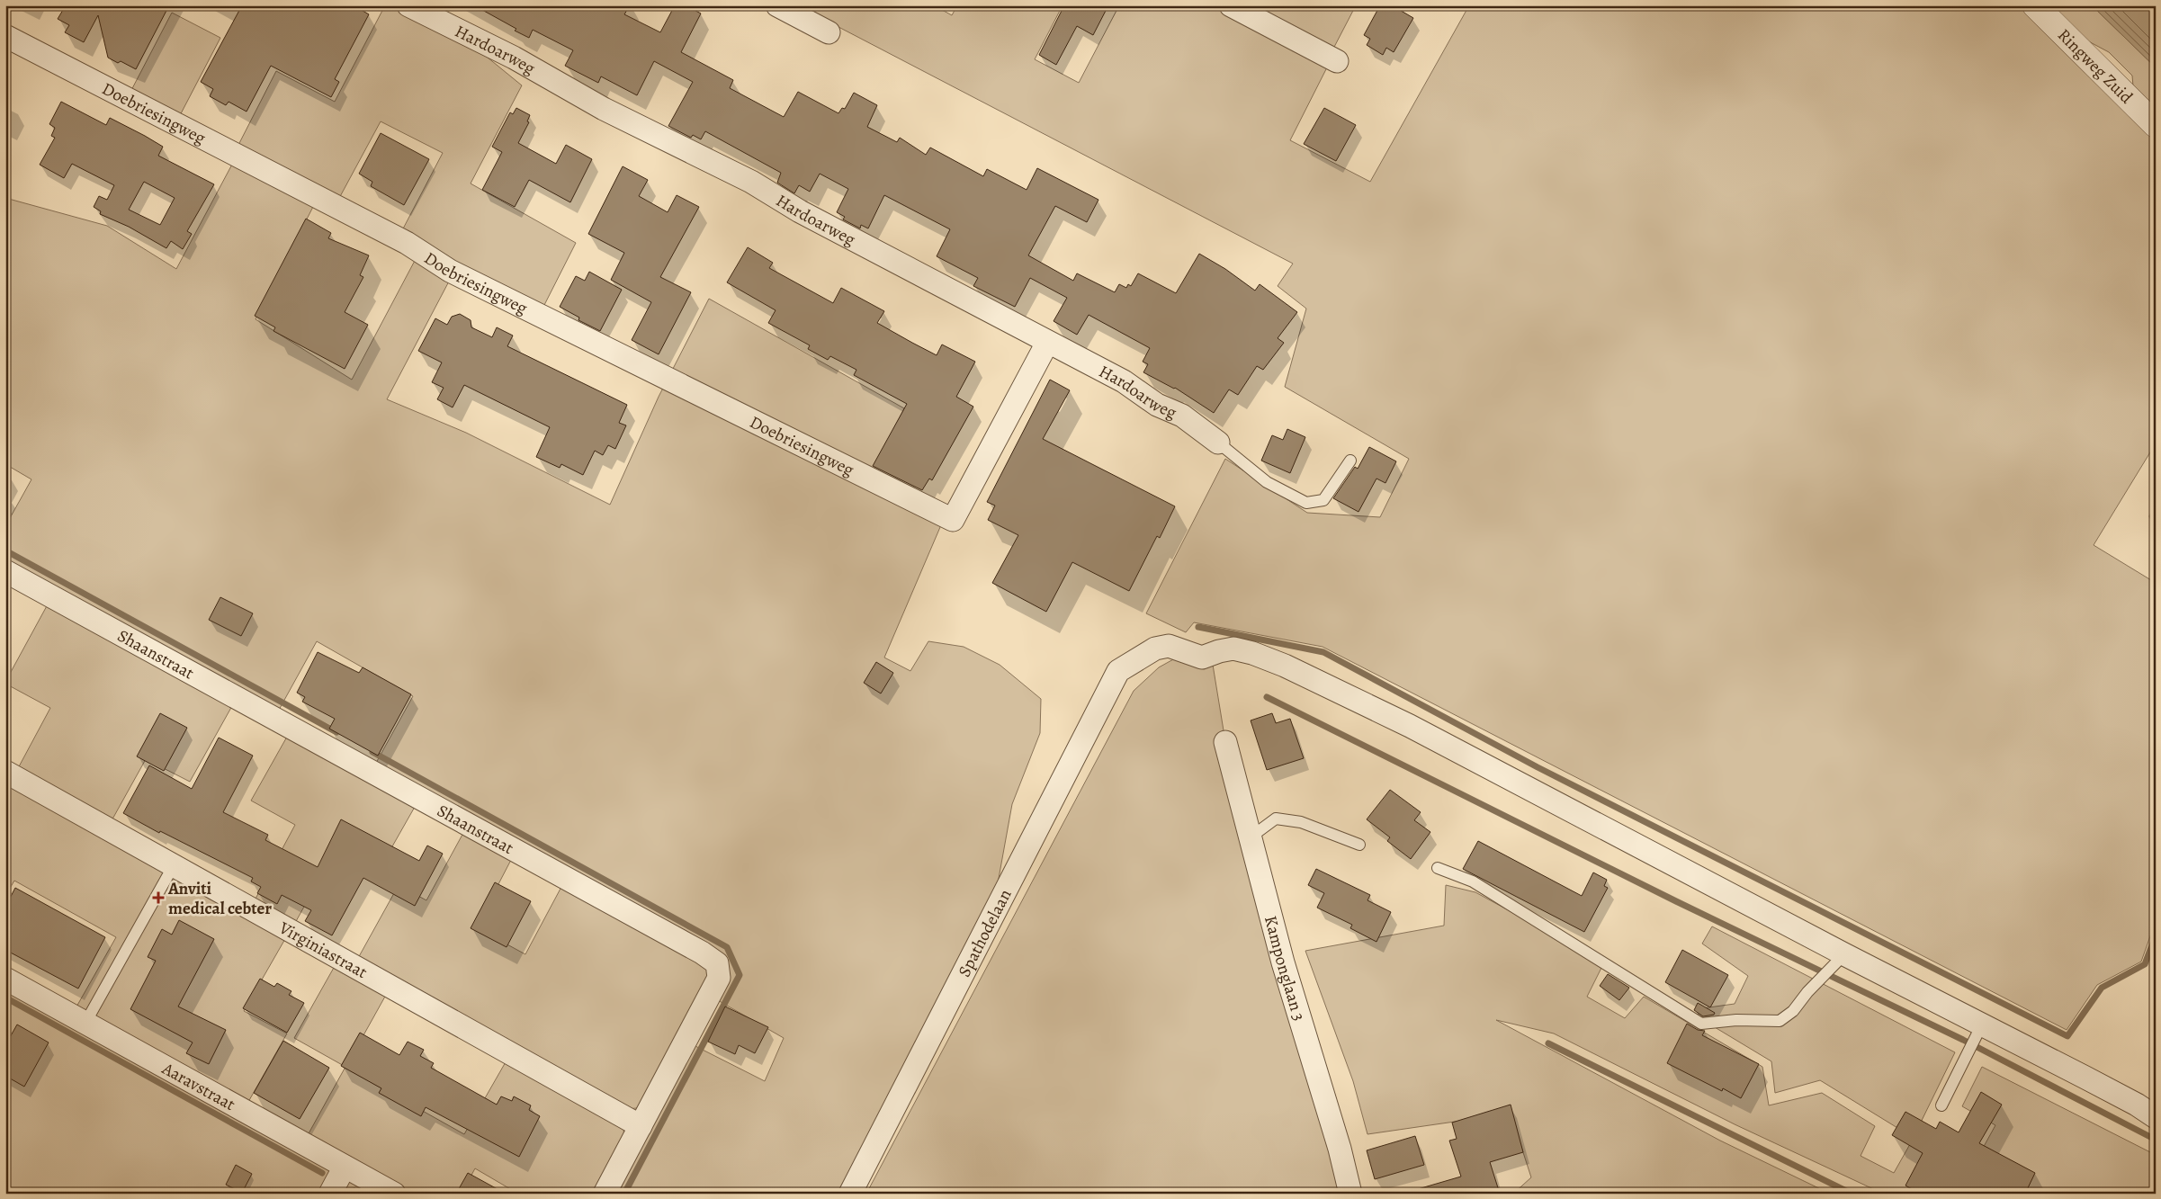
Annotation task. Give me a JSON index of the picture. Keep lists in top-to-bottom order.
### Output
{
  "streets": {
    "street": [
      "Hardoarweg",
      "Ringweg Zuid",
      "Doebriesingweg",
      "Shaanstraat",
      "Spathodelaan",
      "Virginiastraat",
      "Kamponglaan 3",
      "Aaravstraat"
    ]
  },
  "crossings": [
    ["Hardoarweg", "Doebriesingweg"],
    ["Shaanstraat", "Virginiastraat"]
  ],
  "places": {
    "health": ["Anviti medical cebter"]
  }
}
